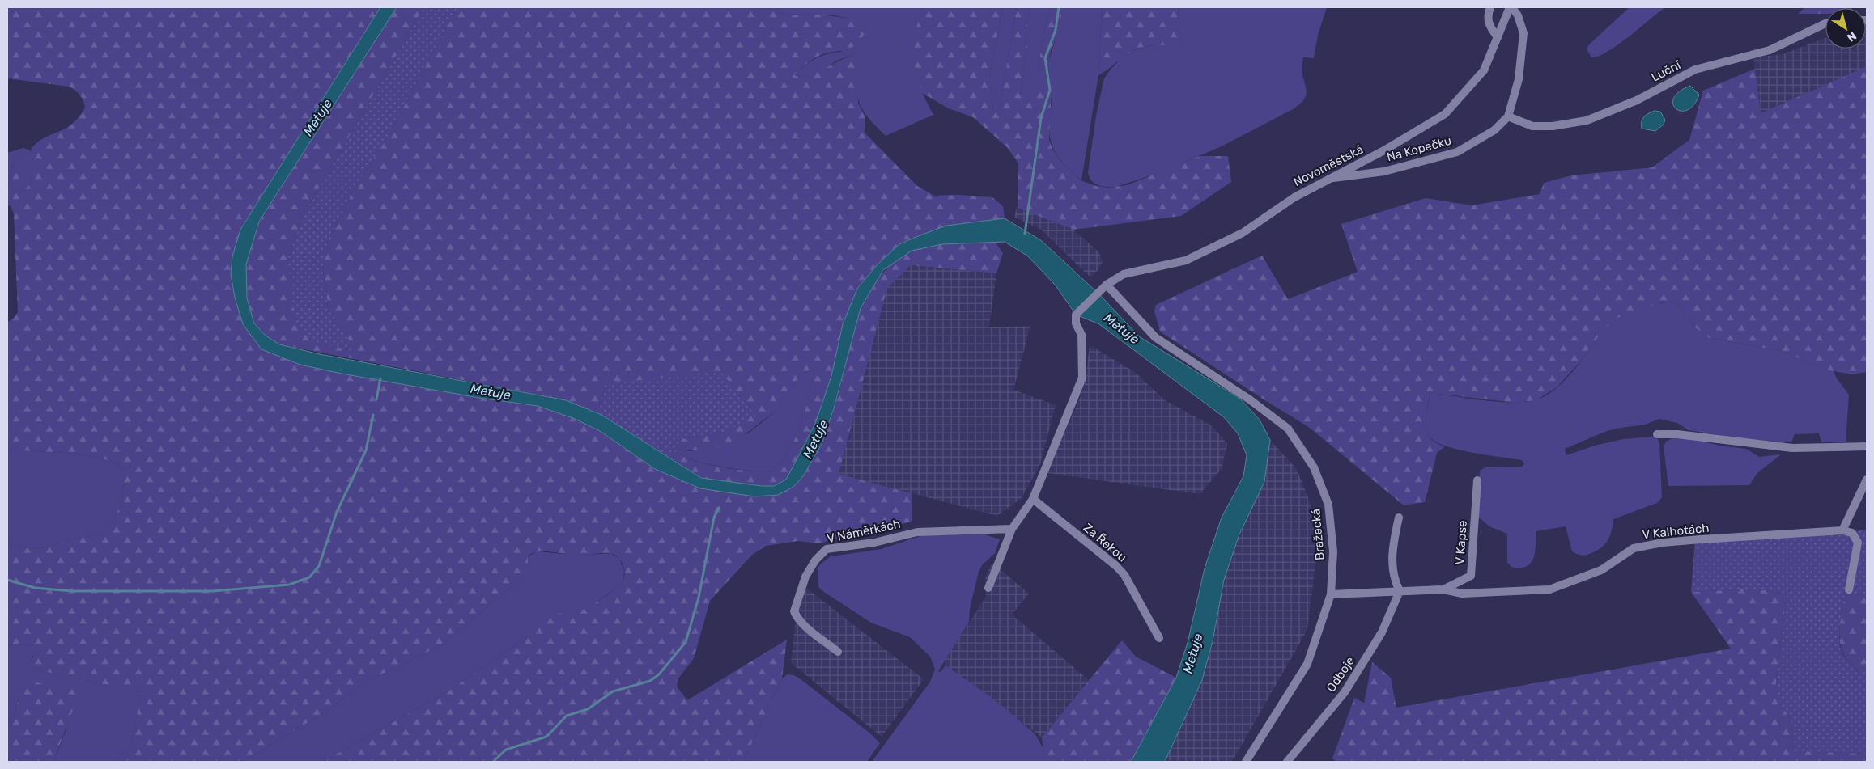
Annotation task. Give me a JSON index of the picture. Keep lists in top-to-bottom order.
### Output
{
  "streets": {
    "street": [
      "Luční",
      "Na Kopečku",
      "Novoměstská",
      "V Náměrkách",
      "V Kalhotách",
      "Bražecká",
      "Za Řekou",
      "V Kapse",
      "Odboje"
    ]
  },
  "crossings": [
    ["Luční", "Na Kopečku"],
    ["Na Kopečku", "Novoměstská"],
    ["Novoměstská", "Bražecká"],
    ["V Kalhotách", "Bražecká"],
    ["V Kalhotách", "V Kapse"],
    ["V Kalhotách", "Odboje"]
  ],
  "water": ["Metuje"],
  "north": "bottom right"
}
